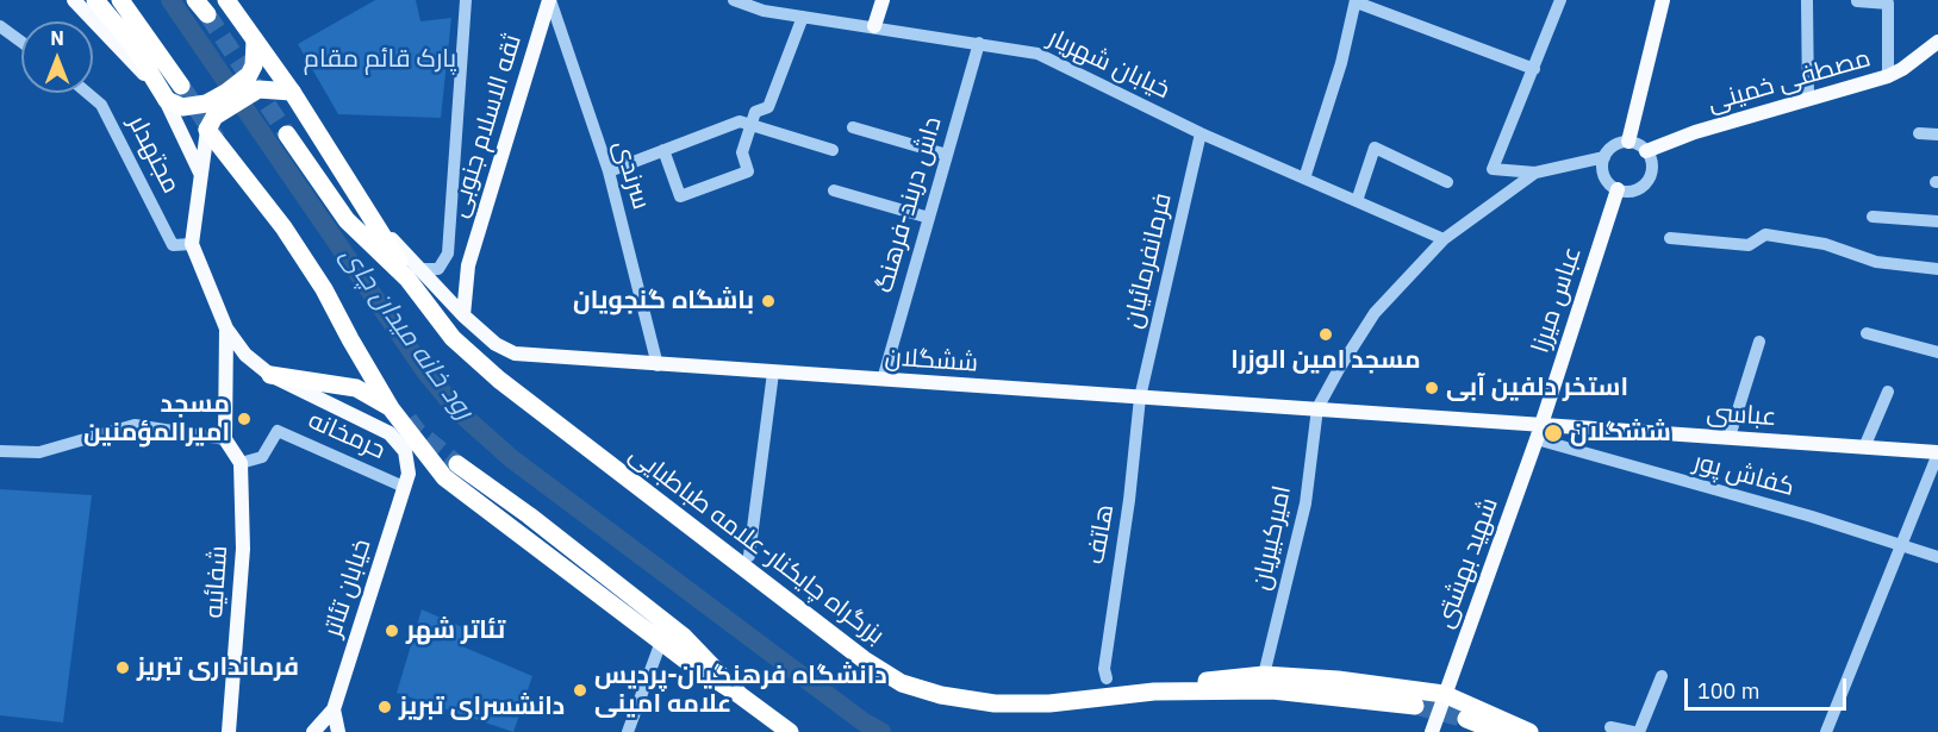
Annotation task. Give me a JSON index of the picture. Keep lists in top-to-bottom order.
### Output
{
  "streets": {
    "highway": ["بزرگراه چایکنار-علامه طباطبایی"],
    "main road": [
      "مصطفی خمینی",
      "ثقه الاسلام جنوبی",
      "عباس میرزا",
      "ششگلان",
      "عباسى",
      "شهید بهشتى",
      "شفائیه",
      "خیابان تئاتر"
    ],
    "street": [
      "خیابان شهریار",
      "مجتهدلر",
      "سرندی",
      "داش دربند-فرهنگ",
      "فرمانفرمائیان",
      "حرمخانه",
      "کفاش پور",
      "هاتف",
      "امیرکبیریان"
    ]
  },
  "crossings": [
    ["خیابان شهریار", "داش دربند-فرهنگ"],
    ["خیابان شهریار", "فرمانفرمائیان"],
    ["مصطفی خمینی", "عباس میرزا"],
    ["ثقه الاسلام جنوبی", "سرندی"],
    ["ثقه الاسلام جنوبی", "ششگلان"],
    ["سرندی", "ششگلان"],
    ["داش دربند-فرهنگ", "ششگلان"],
    ["فرمانفرمائیان", "ششگلان"],
    ["فرمانفرمائیان", "هاتف"],
    ["عباس میرزا", "ششگلان"],
    ["عباس میرزا", "عباسى"],
    ["عباس میرزا", "شهید بهشتى"],
    ["ششگلان", "عباسى"],
    ["ششگلان", "هاتف"],
    ["ششگلان", "امیرکبیریان"],
    ["ششگلان", "بزرگراه چایکنار-علامه طباطبایی"],
    ["ششگلان", "شهید بهشتى"],
    ["عباسى", "شهید بهشتى"],
    ["حرمخانه", "شفائیه"],
    ["حرمخانه", "خیابان تئاتر"],
    ["کفاش پور", "شهید بهشتى"]
  ],
  "water": ["رود خانه میدان چای"],
  "parks": ["پارک قائم مقام"],
  "places": [
    "باشگاه گنجویان",
    "مسجد امین الوزرا",
    "استخر دلفین آبی",
    "مسجد امیرالمؤمنین",
    "ششگلان",
    "تئاتر شهر",
    "فرمانداری تبریز",
    "دانشگاه فرهنگیان-پردیس علامه امینی",
    "دانشسرای تبریز"
  ],
  "scale_bar": "100 m",
  "north": "top"
}
